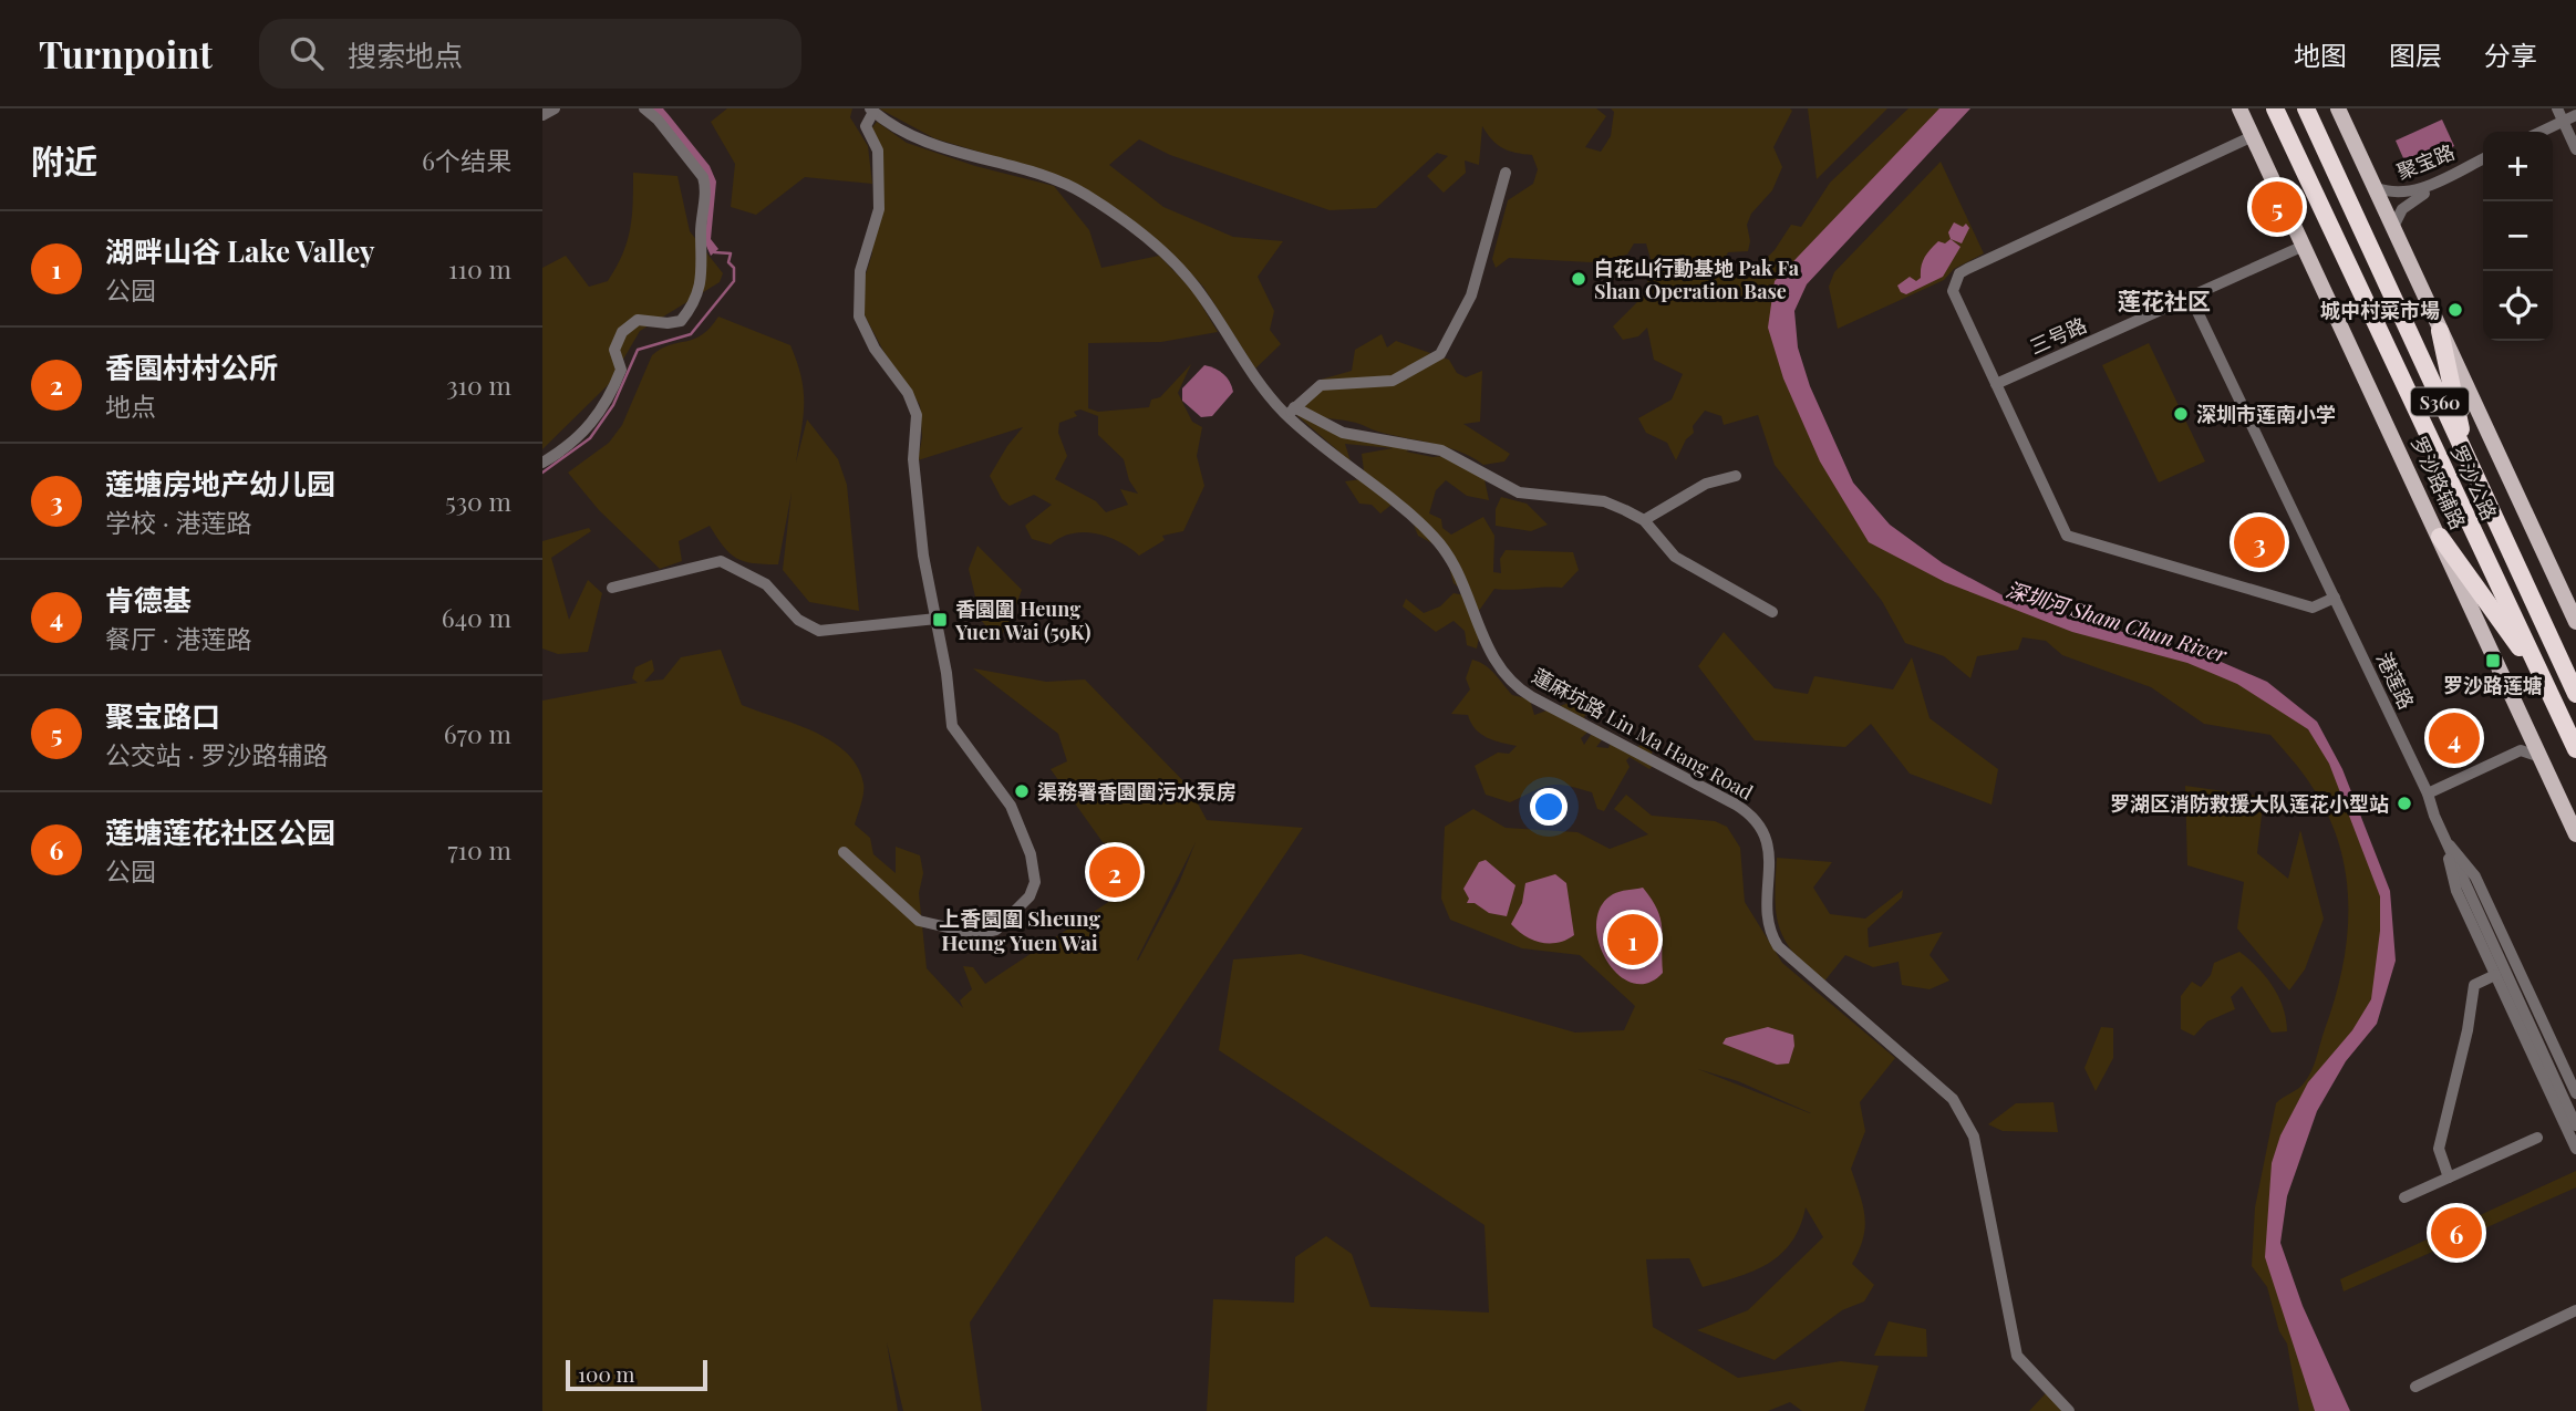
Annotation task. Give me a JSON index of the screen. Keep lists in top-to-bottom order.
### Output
{
  "streets": {
    "highway": ["S360", "罗沙公路"],
    "main road": ["罗沙路辅路"],
    "street": [
      "聚宝路",
      "三号路",
      "港莲路",
      "蓮麻坑路 Lin Ma Hang Road"
    ]
  },
  "crossings": [
    ["三号路", "罗沙路辅路"],
    ["三号路", "港莲路"]
  ],
  "districts": ["莲花社区", "上香園圍 Sheung Heung Yuen Wai"],
  "water": ["深圳河 Sham Chun River"],
  "places": {
    "other": [
      "白花山行動基地 Pak Fa Shan Operation Base",
      "城中村菜市場",
      "深圳市莲南小学",
      "渠務署香園圍污水泵房",
      "罗湖区消防救援大队莲花小型站"
    ],
    "transit": ["香園圍 Heung Yuen Wai (59K)", "罗沙路莲塘"]
  },
  "scale_bar": "100 m",
  "page": {
    "header": "Turnpoint",
    "search": "搜索地点",
    "nav": ["地图", "图层", "分享"],
    "heading": ["附近", "6个结果"],
    "map_buttons": ["+", "−"],
    "pins": [
      "5",
      "3",
      "4",
      "2",
      "1",
      "6"
    ],
    "list": [
      {
        "mark": "1",
        "name": "湖畔山谷 Lake Valley",
        "note": "公园",
        "value": "110 m"
      },
      {
        "mark": "2",
        "name": "香園村村公所",
        "note": "地点",
        "value": "310 m"
      },
      {
        "mark": "3",
        "name": "莲塘房地产幼儿园",
        "note": "学校 · 港莲路",
        "value": "530 m"
      },
      {
        "mark": "4",
        "name": "肯德基",
        "note": "餐厅 · 港莲路",
        "value": "640 m"
      },
      {
        "mark": "5",
        "name": "聚宝路口",
        "note": "公交站 · 罗沙路辅路",
        "value": "670 m"
      },
      {
        "mark": "6",
        "name": "莲塘莲花社区公园",
        "note": "公园",
        "value": "710 m"
      }
    ],
    "scale": "100 m"
  }
}
